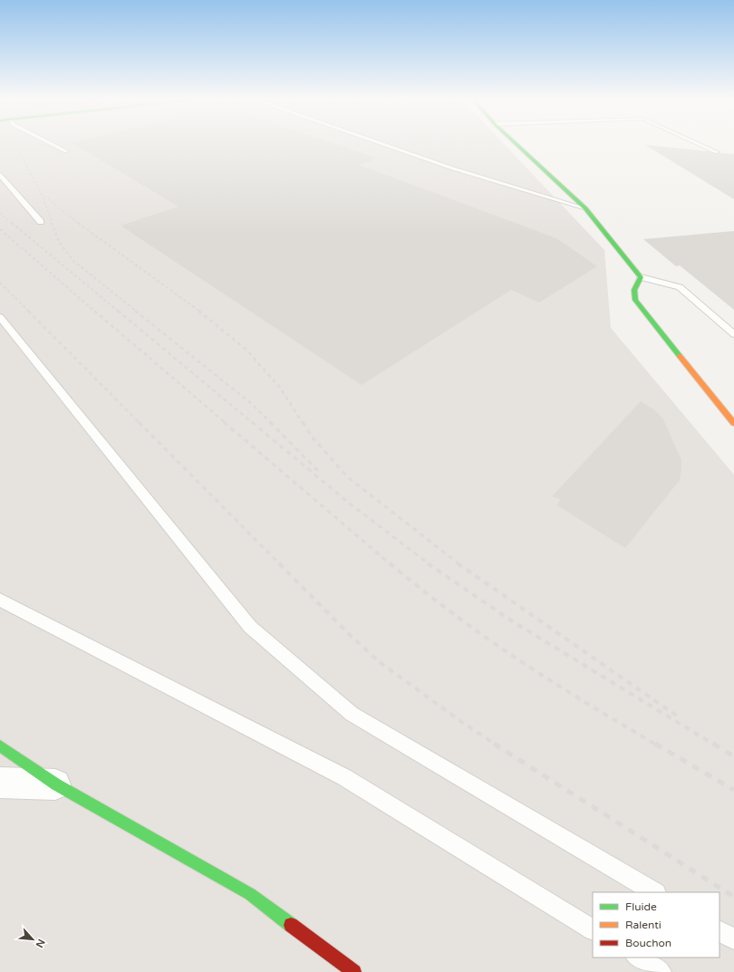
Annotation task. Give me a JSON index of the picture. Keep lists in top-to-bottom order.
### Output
{
  "legend": ["Fluide", "Ralenti", "Bouchon"],
  "north": "bottom right"
}
